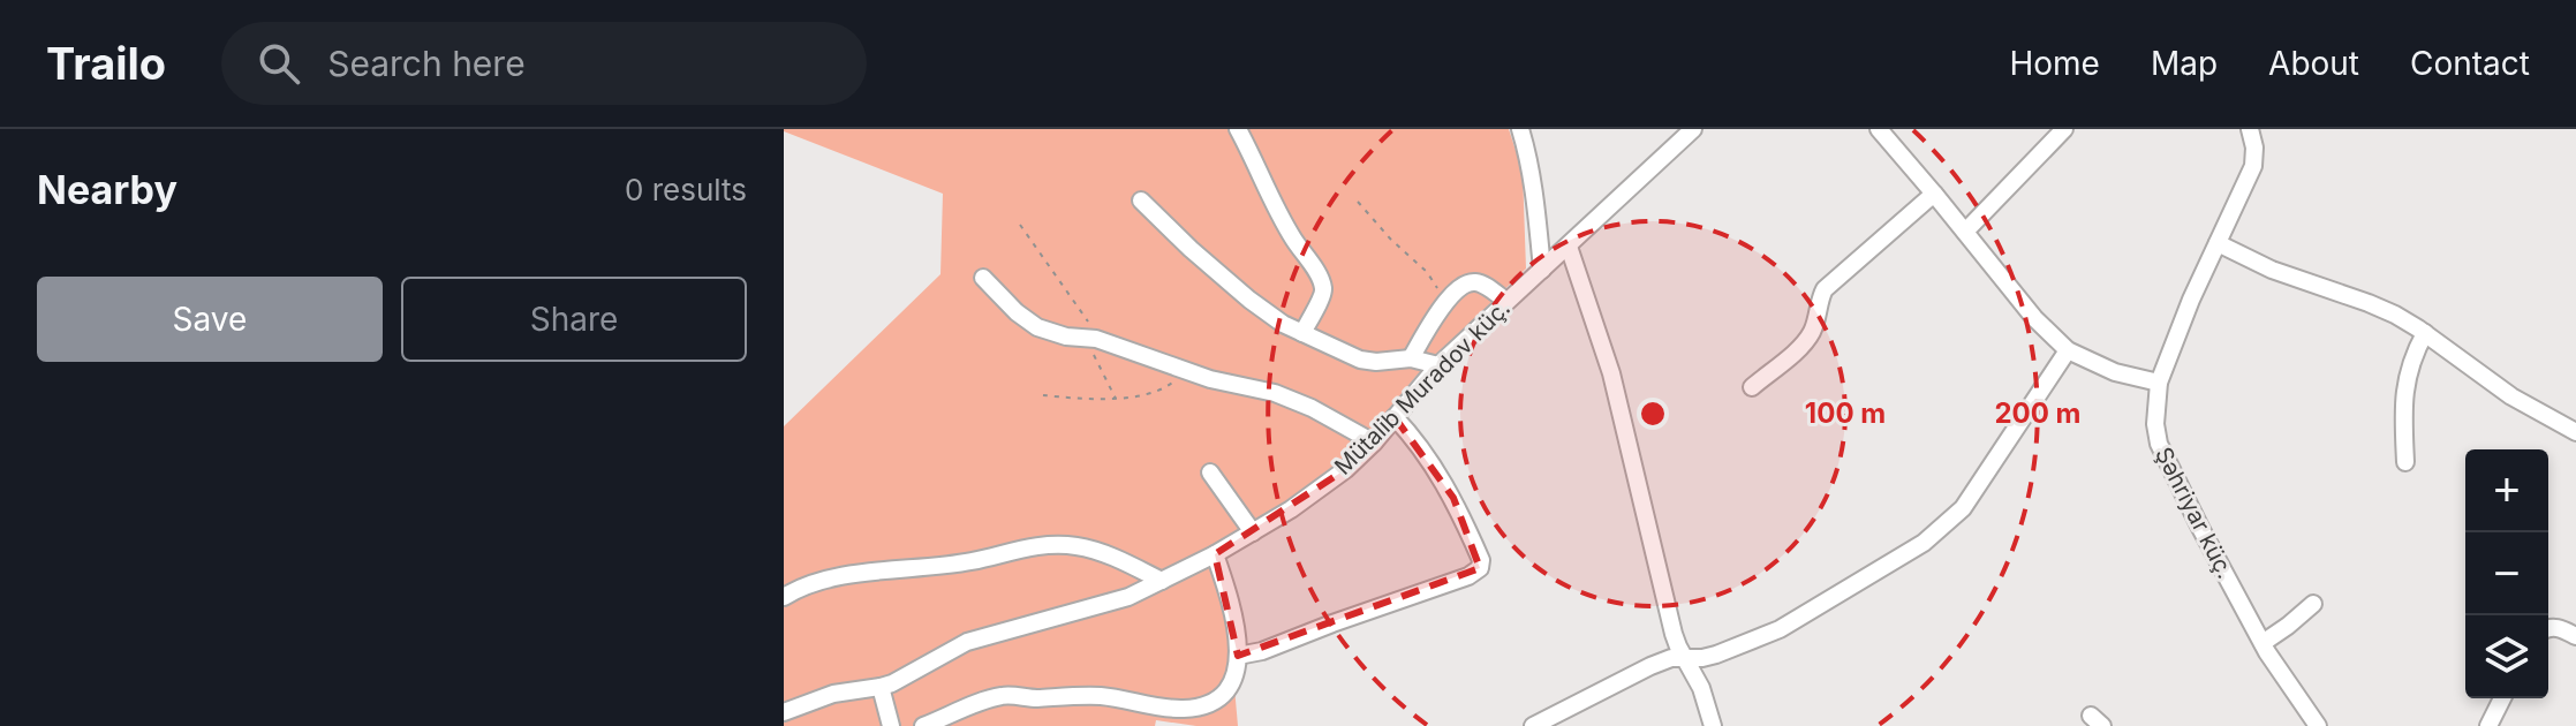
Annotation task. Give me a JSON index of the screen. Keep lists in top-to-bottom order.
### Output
{
  "streets": {
    "street": ["Mütalib Muradov küç.", "Şəhriyar küç."]
  },
  "page": {
    "header": "Trailo",
    "search": "Search here",
    "nav": [
      "Home",
      "Map",
      "About",
      "Contact"
    ],
    "heading": ["Nearby", "0 results"],
    "buttons": ["Save", "Share"],
    "map_buttons": ["+", "−"]
  },
  "rings": ["100 m", "200 m"]
}
